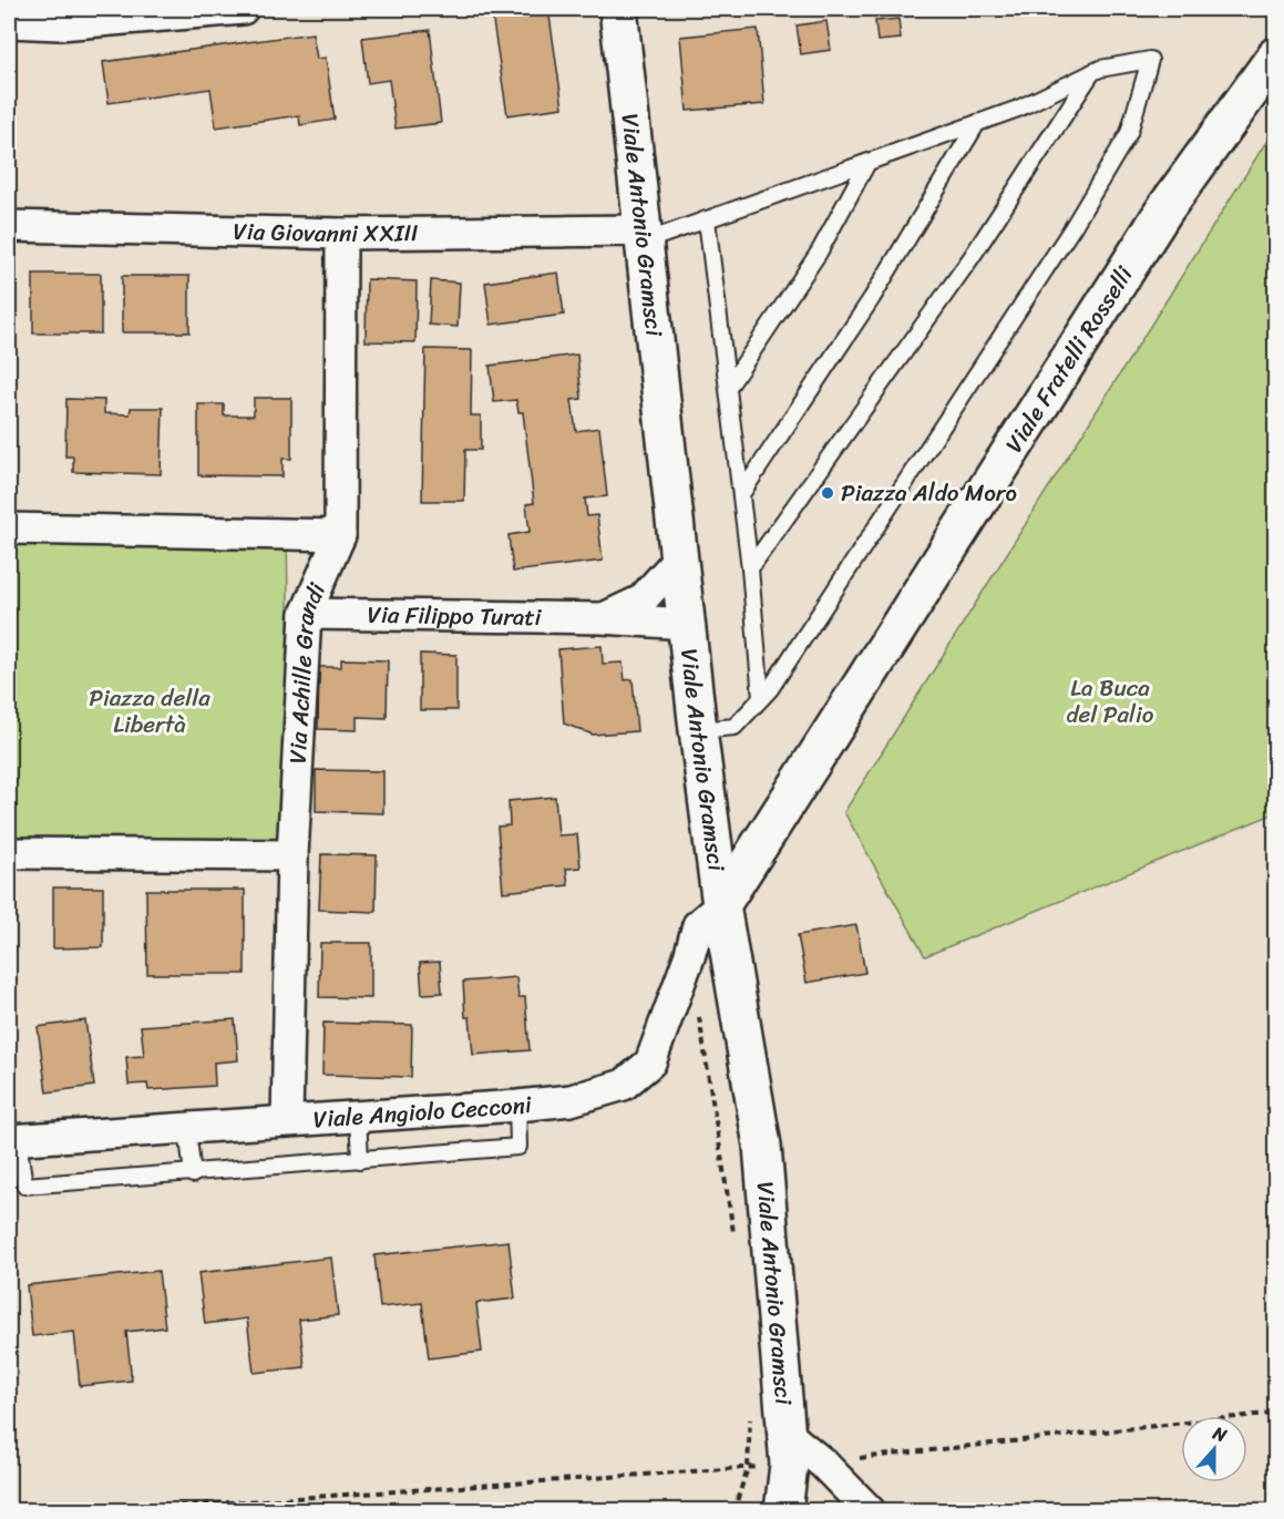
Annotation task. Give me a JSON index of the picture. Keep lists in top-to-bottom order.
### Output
{
  "streets": {
    "street": [
      "Viale Antonio Gramsci",
      "Via Giovanni XXIII",
      "Viale Fratelli Rosselli",
      "Via Filippo Turati",
      "Via Achille Grandi",
      "Viale Angiolo Cecconi"
    ]
  },
  "crossings": [
    ["Viale Antonio Gramsci", "Via Giovanni XXIII"],
    ["Viale Antonio Gramsci", "Viale Fratelli Rosselli"],
    ["Viale Antonio Gramsci", "Via Filippo Turati"],
    ["Viale Antonio Gramsci", "Viale Angiolo Cecconi"],
    ["Via Giovanni XXIII", "Via Achille Grandi"],
    ["Viale Fratelli Rosselli", "Viale Angiolo Cecconi"],
    ["Via Filippo Turati", "Via Achille Grandi"],
    ["Via Achille Grandi", "Viale Angiolo Cecconi"]
  ],
  "parks": ["La Buca del Palio", "Piazza della Libertà"],
  "places": ["Piazza Aldo Moro"],
  "north": "top"
}
